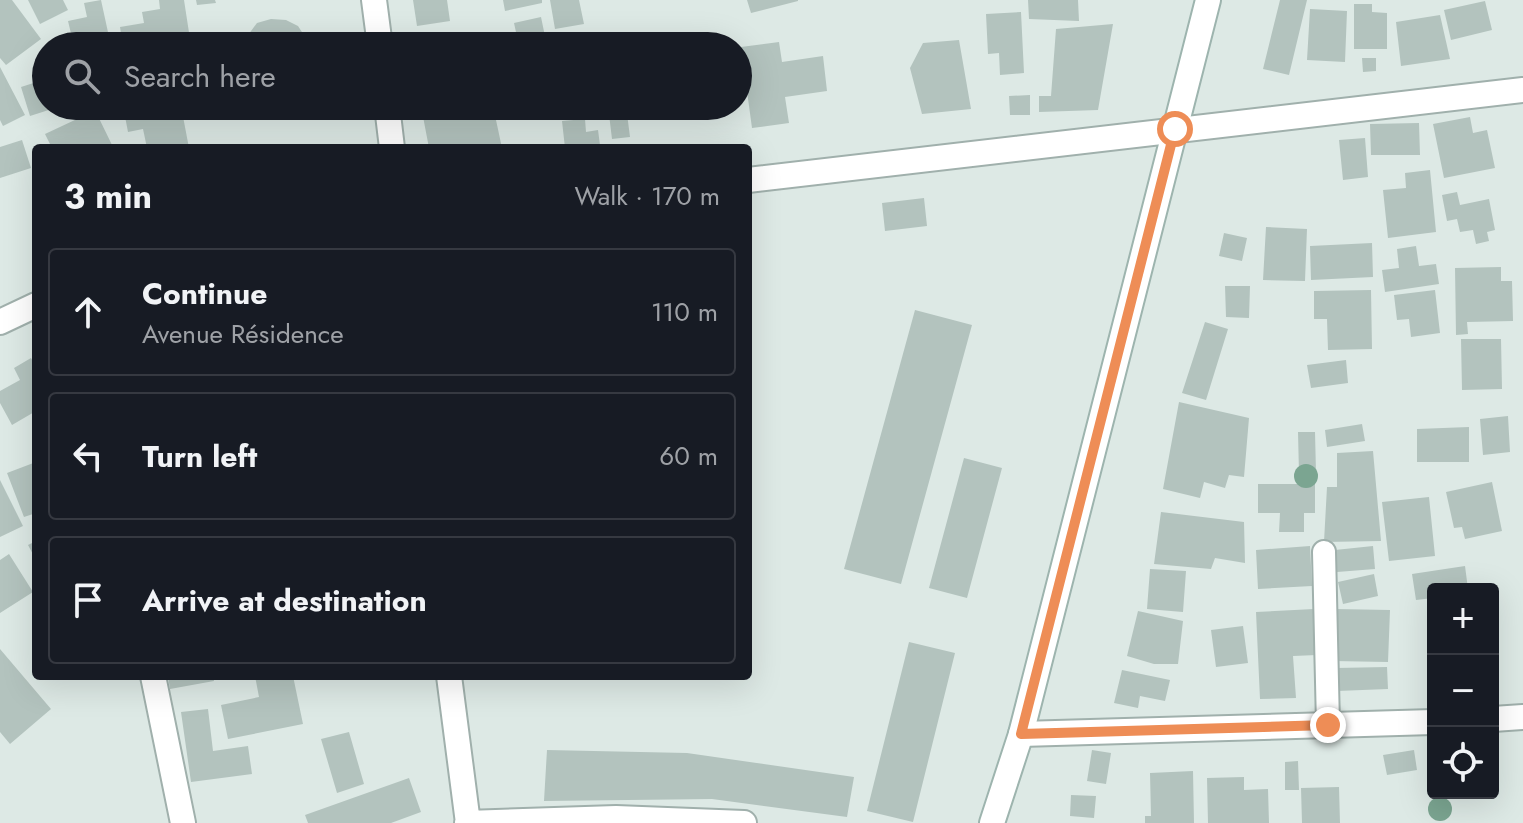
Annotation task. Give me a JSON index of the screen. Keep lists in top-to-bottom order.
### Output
{
  "page": {
    "search": "Search here",
    "heading": ["3 min", "Walk · 170 m"],
    "list": [
      ["Continue", "Avenue Résidence", "110 m"],
      ["Turn left", "60 m"],
      "Arrive at destination"
    ],
    "map_buttons": ["+", "−"]
  }
}
